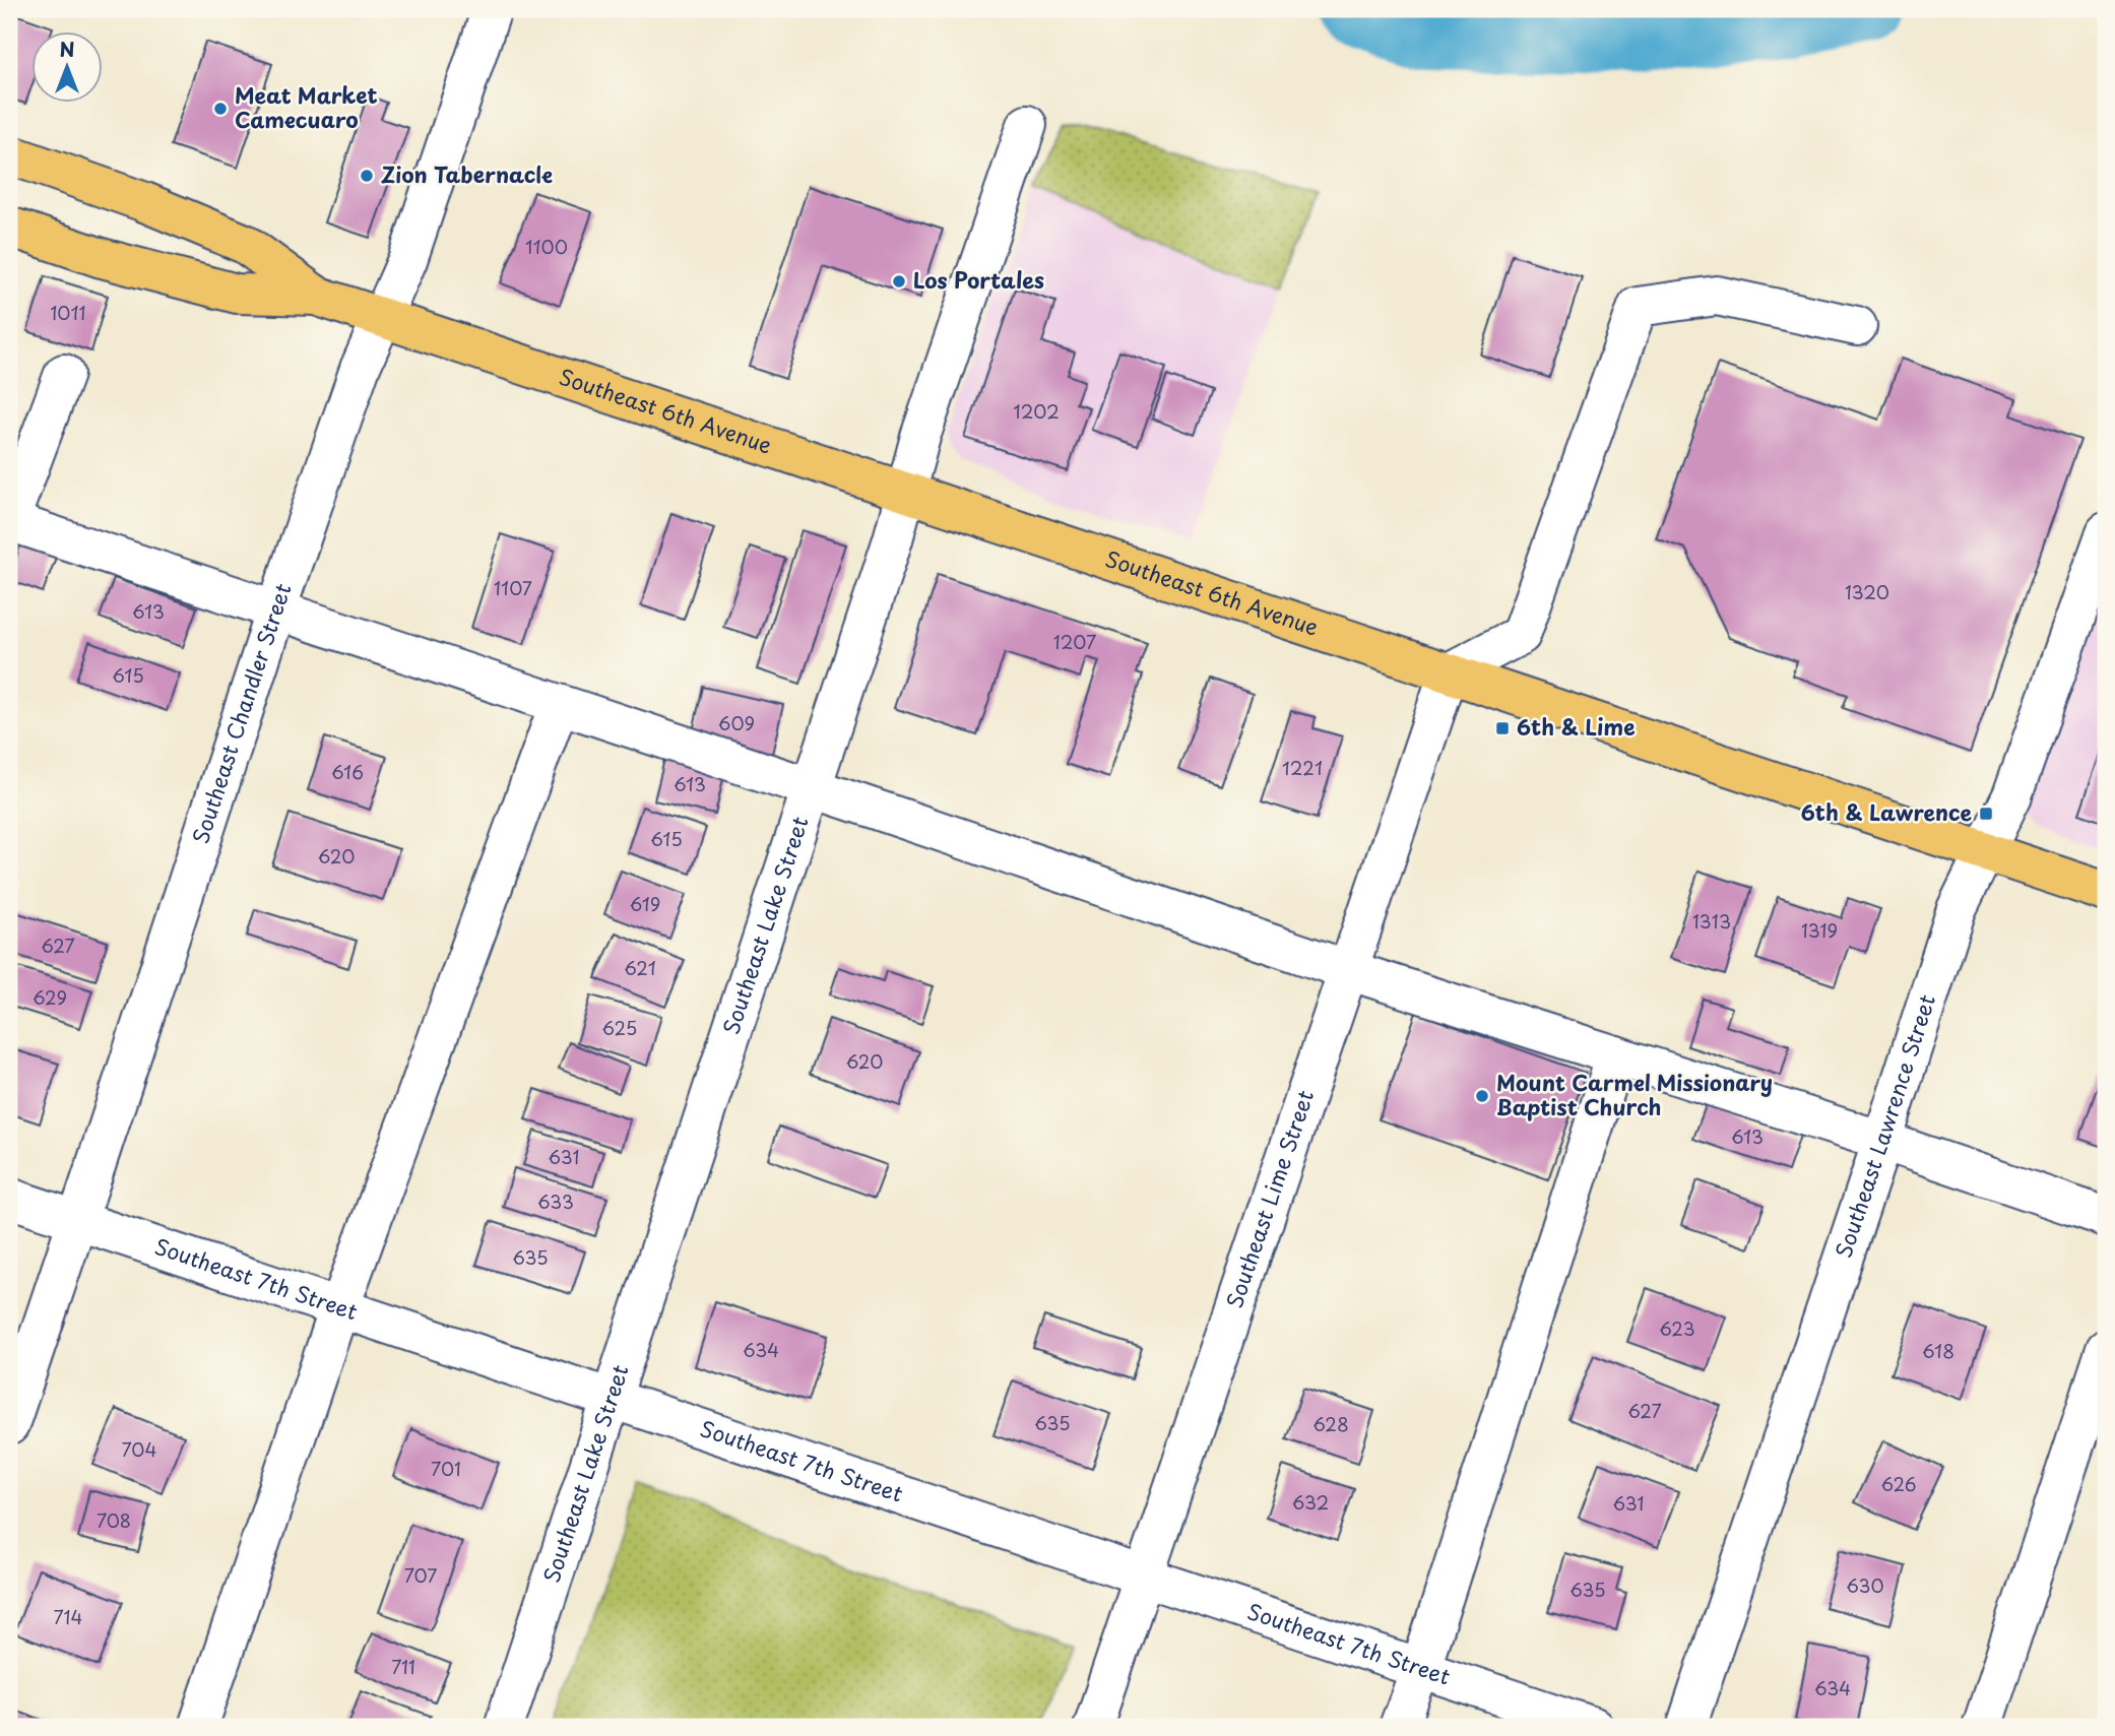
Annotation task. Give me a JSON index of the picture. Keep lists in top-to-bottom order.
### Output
{
  "streets": {
    "main road": ["Southeast 6th Avenue"],
    "street": [
      "Southeast Chandler Street",
      "Southeast Lake Street",
      "Southeast Lawrence Street",
      "Southeast Lime Street",
      "Southeast 7th Street"
    ]
  },
  "crossings": [
    ["Southeast 6th Avenue", "Southeast Chandler Street"],
    ["Southeast 6th Avenue", "Southeast Lake Street"],
    ["Southeast 6th Avenue", "Southeast Lawrence Street"],
    ["Southeast 6th Avenue", "Southeast Lime Street"],
    ["Southeast Chandler Street", "Southeast 7th Street"],
    ["Southeast Lake Street", "Southeast 7th Street"],
    ["Southeast Lime Street", "Southeast 7th Street"]
  ],
  "places": {
    "other": [
      "Meat Market Camecuaro",
      "Zion Tabernacle",
      "Los Portales",
      "Mount Carmel Missionary Baptist Church"
    ],
    "transit": ["6th & Lime", "6th & Lawrence"]
  },
  "house_numbers": [
    "1100",
    "1011",
    "1202",
    "1107",
    "1320",
    "613",
    "1207",
    "615",
    "609",
    "1221",
    "616",
    "613",
    "615",
    "620",
    "619",
    "1313",
    "1319",
    "627",
    "621",
    "629",
    "625",
    "620",
    "613",
    "631",
    "633",
    "635",
    "623",
    "634",
    "618",
    "627",
    "635",
    "628",
    "704",
    "701",
    "626",
    "632",
    "631",
    "708",
    "707",
    "630",
    "635",
    "714",
    "711",
    "634"
  ],
  "north": "top"
}
